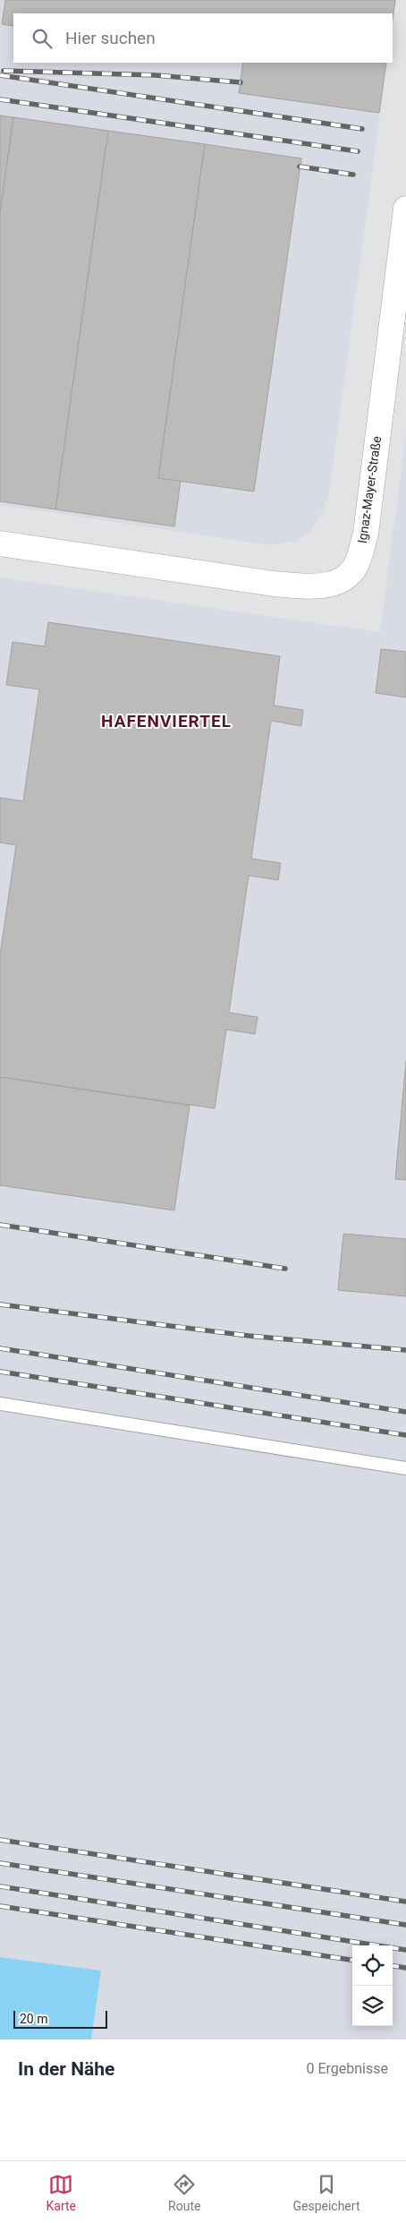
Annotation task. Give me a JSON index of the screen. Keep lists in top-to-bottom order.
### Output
{
  "streets": {
    "street": ["Ignaz-Mayer-Straße"]
  },
  "districts": ["HAFENVIERTEL"],
  "scale_bar": "20 m",
  "page": {
    "search": "Hier suchen",
    "scale": "20 m",
    "heading": ["In der Nähe", "0 Ergebnisse"],
    "nav": ["Karte", "Route", "Gespeichert"]
  }
}
